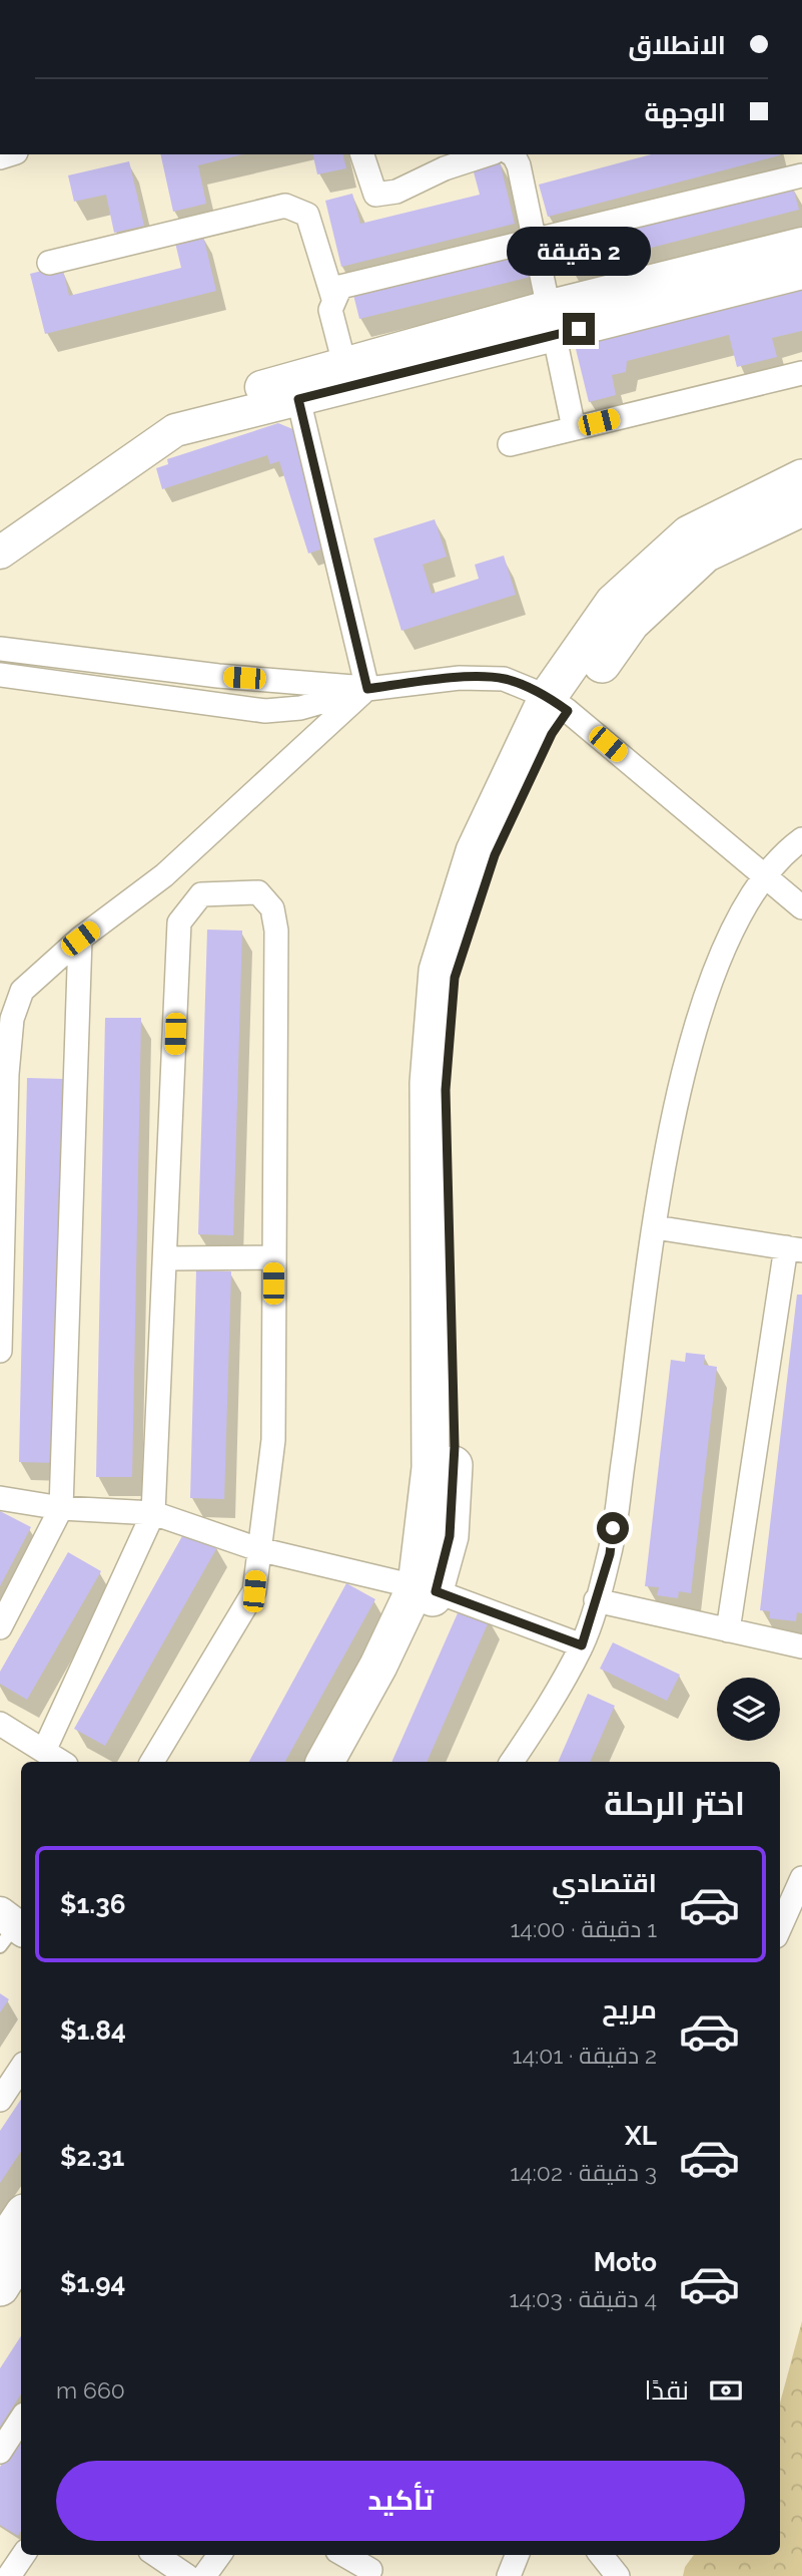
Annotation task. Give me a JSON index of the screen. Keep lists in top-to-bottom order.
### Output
{
  "page": {
    "banner": ["الانطلاق", "الوجهة"],
    "bubble": "2 دقيقة",
    "heading": "اختر الرحلة",
    "list": [
      {
        "name": "اقتصادي",
        "note": "1 دقيقة · 14:00",
        "value": "$1.36"
      },
      {
        "name": "مريح",
        "note": "2 دقيقة · 14:01",
        "value": "$1.84"
      },
      {
        "name": "XL",
        "note": "3 دقيقة · 14:02",
        "value": "$2.31"
      },
      {
        "name": "Moto",
        "note": "4 دقيقة · 14:03",
        "value": "$1.94"
      }
    ],
    "pay": ["نقدًا", "660 m"],
    "buttons": "تأكيد"
  }
}
